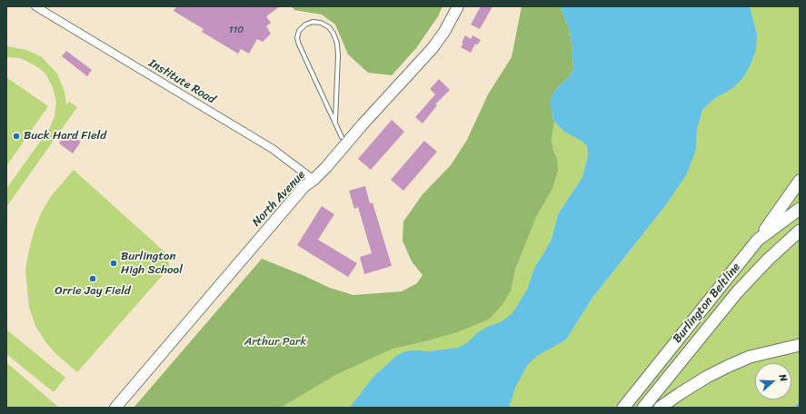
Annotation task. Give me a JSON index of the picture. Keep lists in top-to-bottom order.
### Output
{
  "streets": {
    "main road": ["North Avenue", "Burlington Beltline"],
    "street": ["Institute Road"]
  },
  "crossings": [
    ["Institute Road", "North Avenue"]
  ],
  "parks": ["Arthur Park"],
  "places": ["Buck Hard Field", "Burlington High School", "Orrie Jay Field"],
  "house_numbers": ["110"],
  "north": "right"
}
